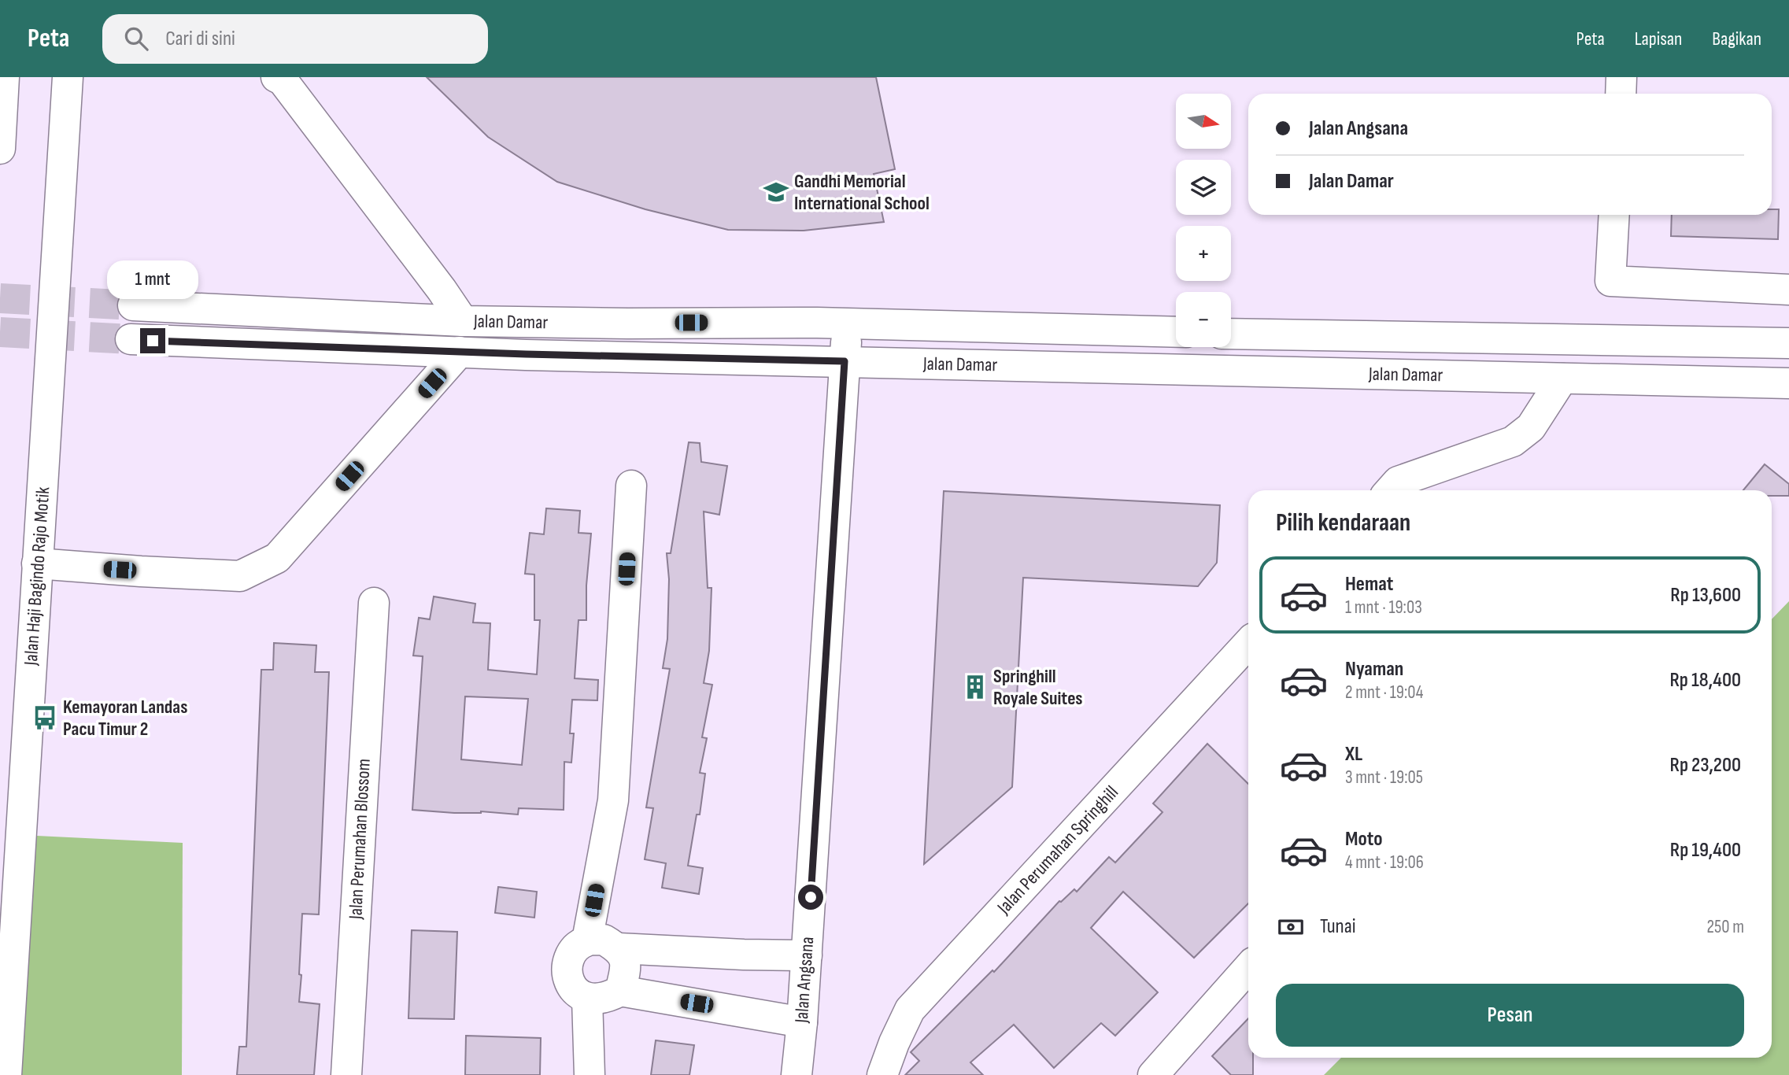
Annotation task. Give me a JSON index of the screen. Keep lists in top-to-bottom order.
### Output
{
  "streets": {
    "street": [
      "Jalan Damar",
      "Jalan Haji Bagindo Rajo Motik",
      "Jalan Perumahan Blossom",
      "Jalan Perumahan Springhill",
      "Jalan Angsana"
    ]
  },
  "crossings": [
    ["Jalan Damar", "Jalan Angsana"]
  ],
  "places": {
    "school or university": ["Gandhi Memorial International School"],
    "building": ["Springhill Royale Suites"],
    "bus stop": ["Kemayoran Landas Pacu Timur 2"]
  },
  "north": "right",
  "page": {
    "header": "Peta",
    "search": "Cari di sini",
    "nav": ["Peta", "Lapisan", "Bagikan"],
    "map_buttons": ["+", "−"],
    "banner": ["Jalan Angsana", "Jalan Damar"],
    "bubble": "1 mnt",
    "heading": "Pilih kendaraan",
    "list": [
      {
        "name": "Hemat",
        "note": "1 mnt · 19:03",
        "value": "Rp 13,600"
      },
      {
        "name": "Nyaman",
        "note": "2 mnt · 19:04",
        "value": "Rp 18,400"
      },
      {
        "name": "XL",
        "note": "3 mnt · 19:05",
        "value": "Rp 23,200"
      },
      {
        "name": "Moto",
        "note": "4 mnt · 19:06",
        "value": "Rp 19,400"
      }
    ],
    "pay": ["Tunai", "250 m"],
    "buttons": "Pesan"
  }
}
